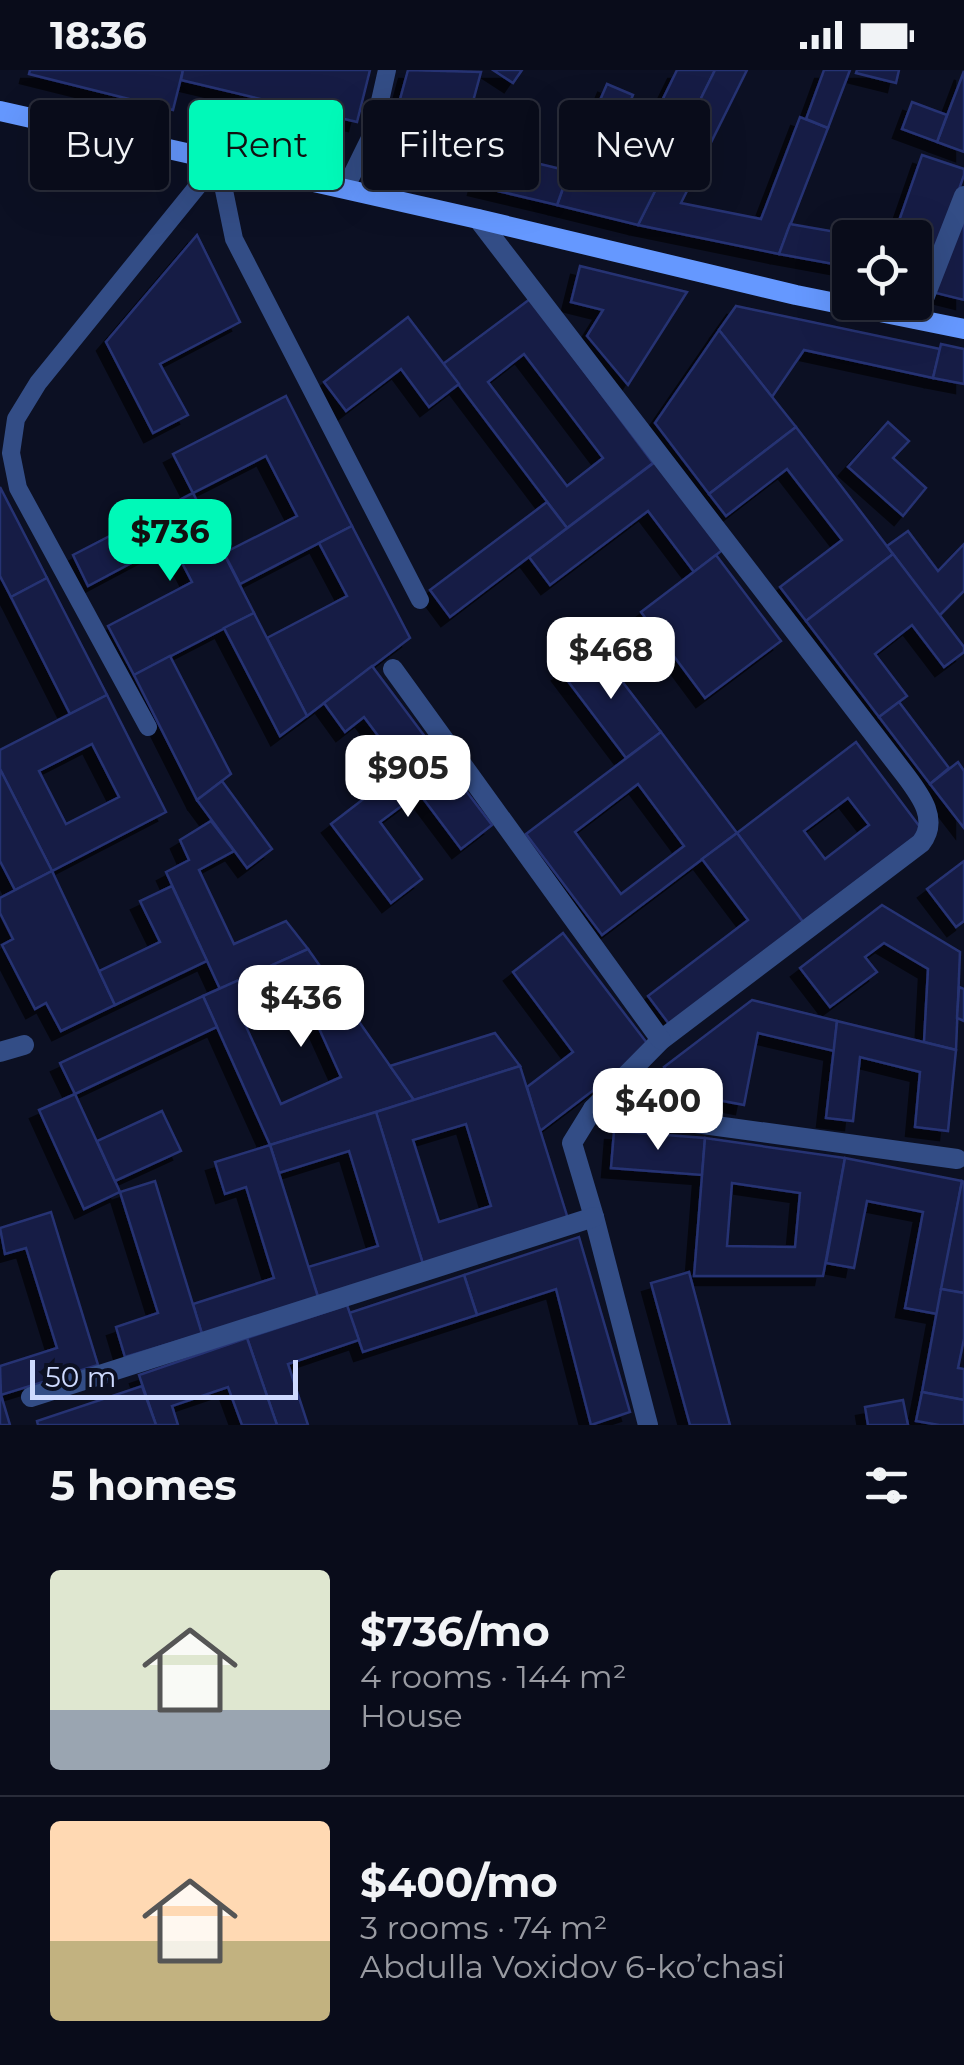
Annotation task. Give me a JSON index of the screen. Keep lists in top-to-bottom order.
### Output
{
  "scale_bar": "50 m",
  "page": {
    "status": "18:36",
    "chip": [
      "Buy",
      "Rent",
      "Filters",
      "New"
    ],
    "price": [
      "$736",
      "$468",
      "$905",
      "$436",
      "$400"
    ],
    "scale": "50 m",
    "heading": "5 homes",
    "list": [
      {
        "name": "$736/mo",
        "note": "4 rooms · 144 m² · House"
      },
      {
        "name": "$400/mo",
        "note": "3 rooms · 74 m² · Abdulla Voxidov 6-koʼchasi"
      }
    ]
  }
}
